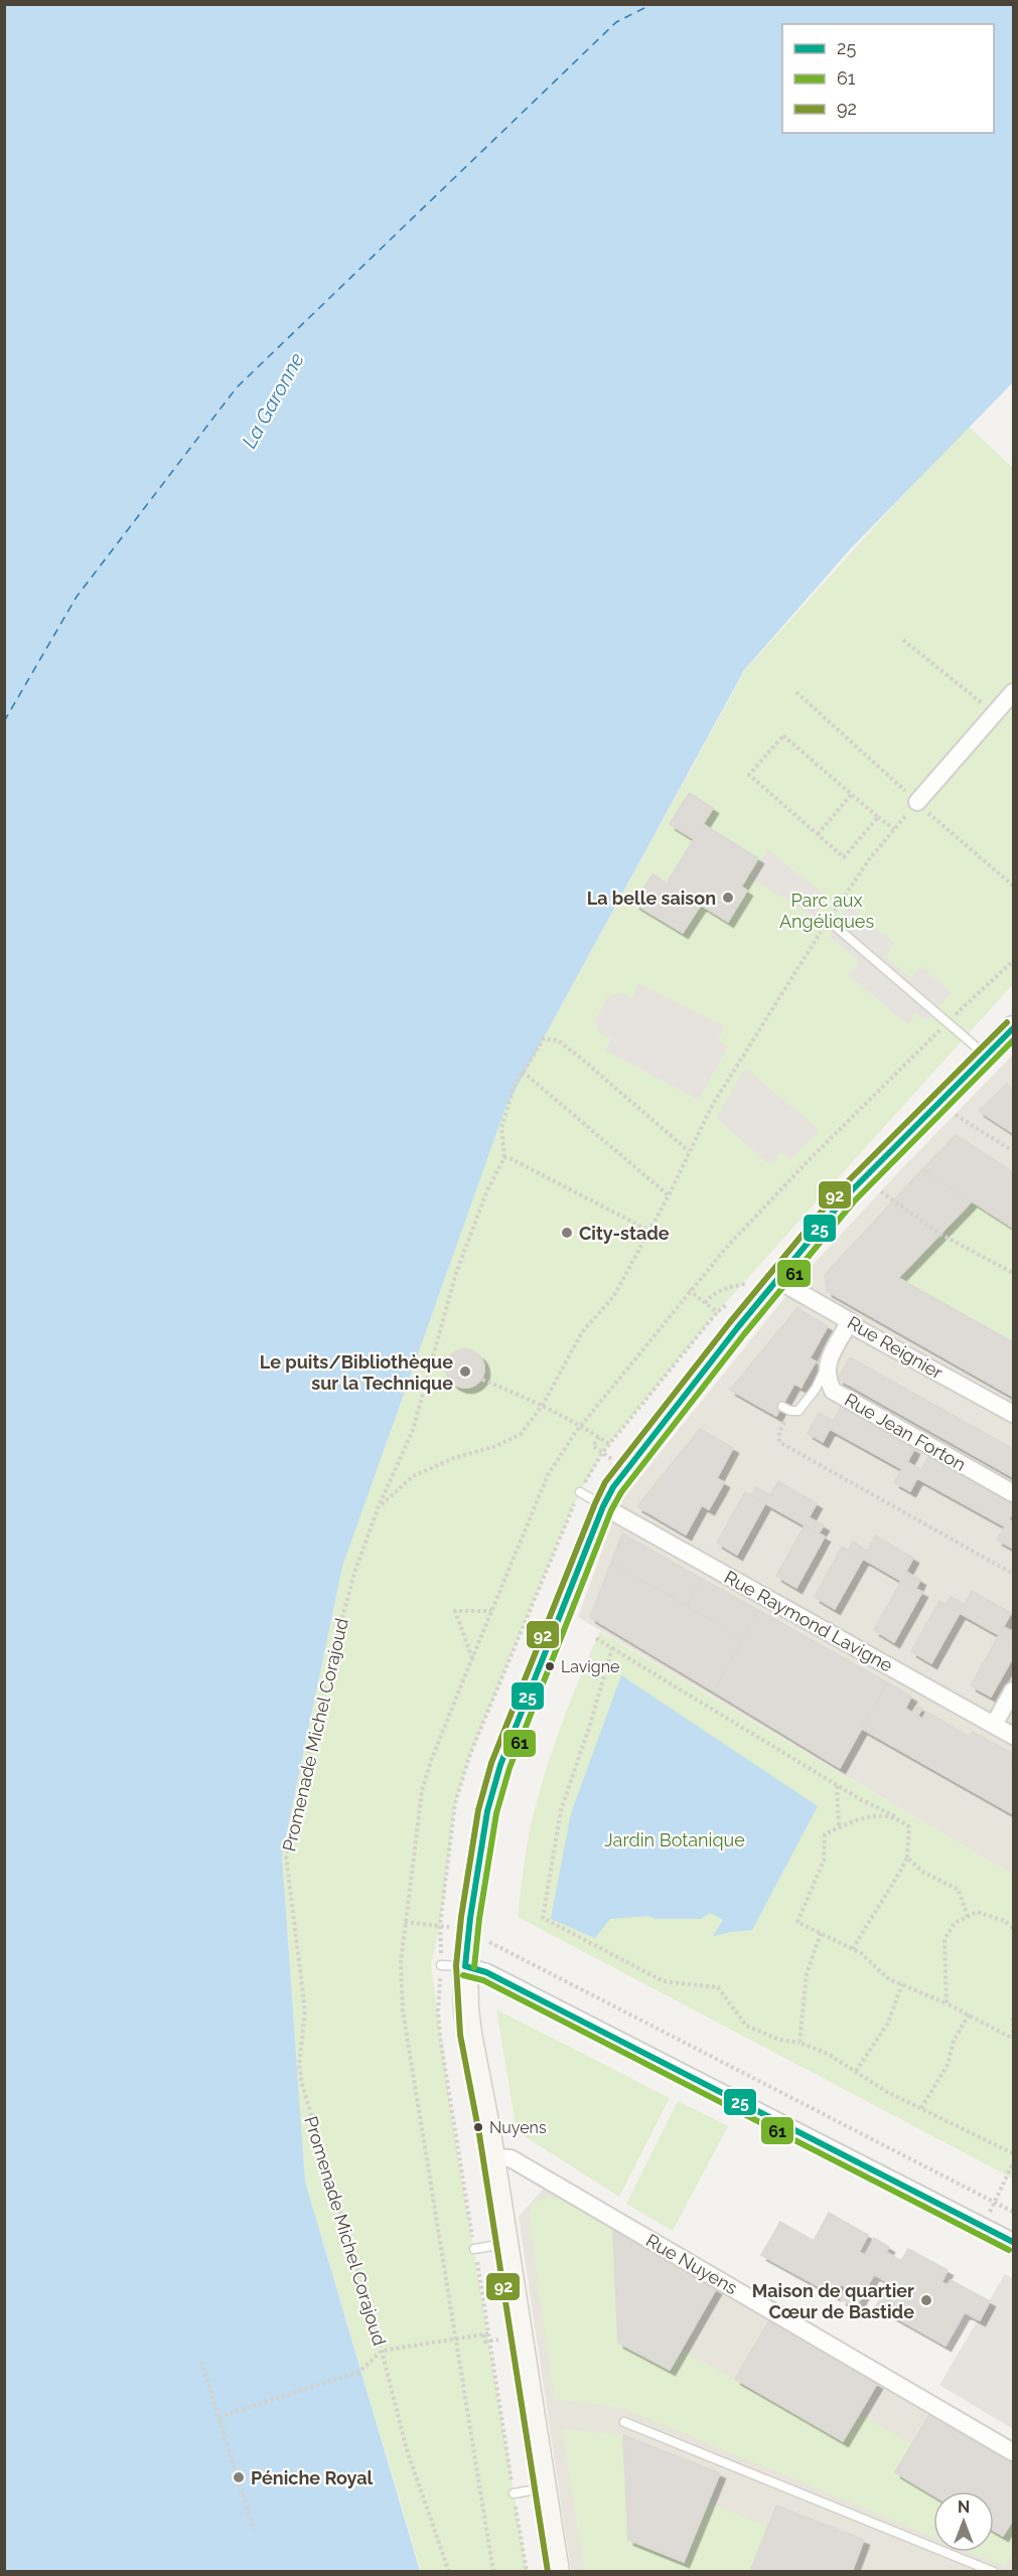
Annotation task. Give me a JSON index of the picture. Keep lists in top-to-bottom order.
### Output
{
  "streets": {
    "street": [
      "Rue Reignier",
      "Rue Jean Forton",
      "Rue Raymond Lavigne",
      "Rue Nuyens"
    ],
    "path": ["Promenade Michel Corajoud"]
  },
  "water": ["La Garonne"],
  "parks": ["Parc aux Angéliques", "Jardin Botanique"],
  "places": [
    "La belle saison",
    "City-stade",
    "Le puits/Bibliothèque sur la Technique",
    "Lavigne",
    "Nuyens",
    "Maison de quartier Cœur de Bastide",
    "Péniche Royal"
  ],
  "lines": ["transit line 92", "transit line 25", "transit line 61"],
  "legend": ["25", "61", "92"],
  "north": "top"
}
